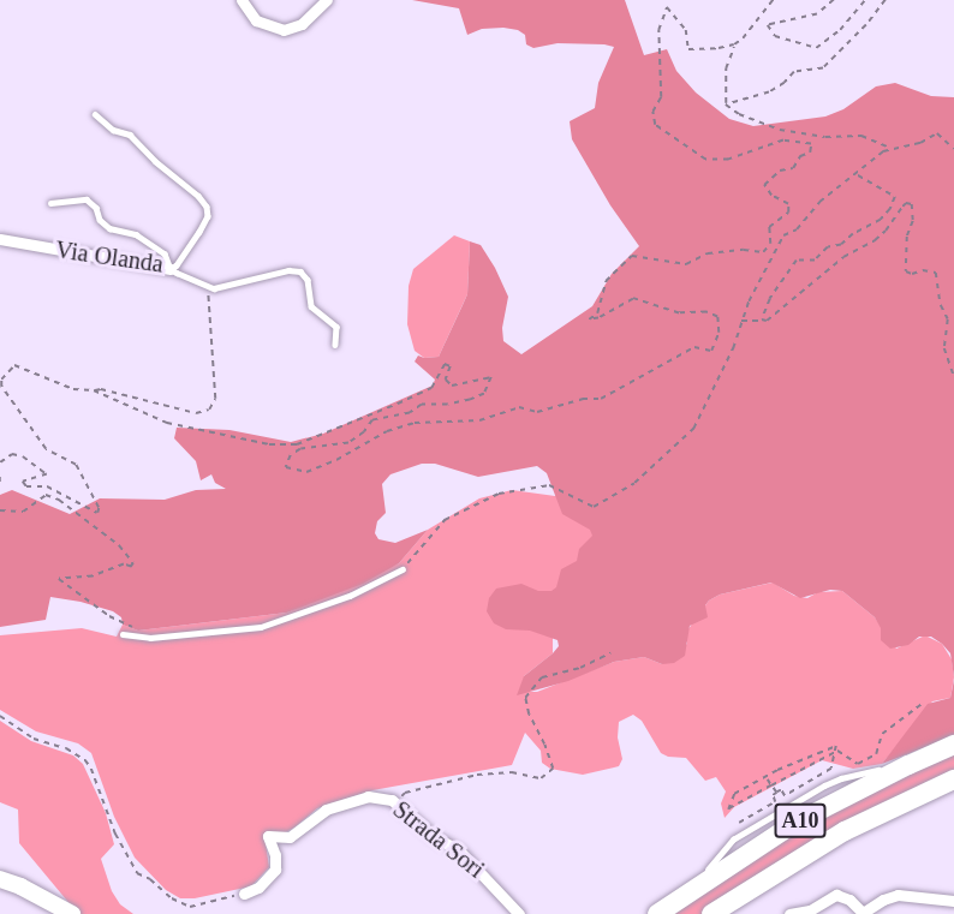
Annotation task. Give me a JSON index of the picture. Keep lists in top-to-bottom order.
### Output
{
  "streets": {
    "highway": ["A10"],
    "street": ["Via Olanda", "Strada Sori"]
  }
}
